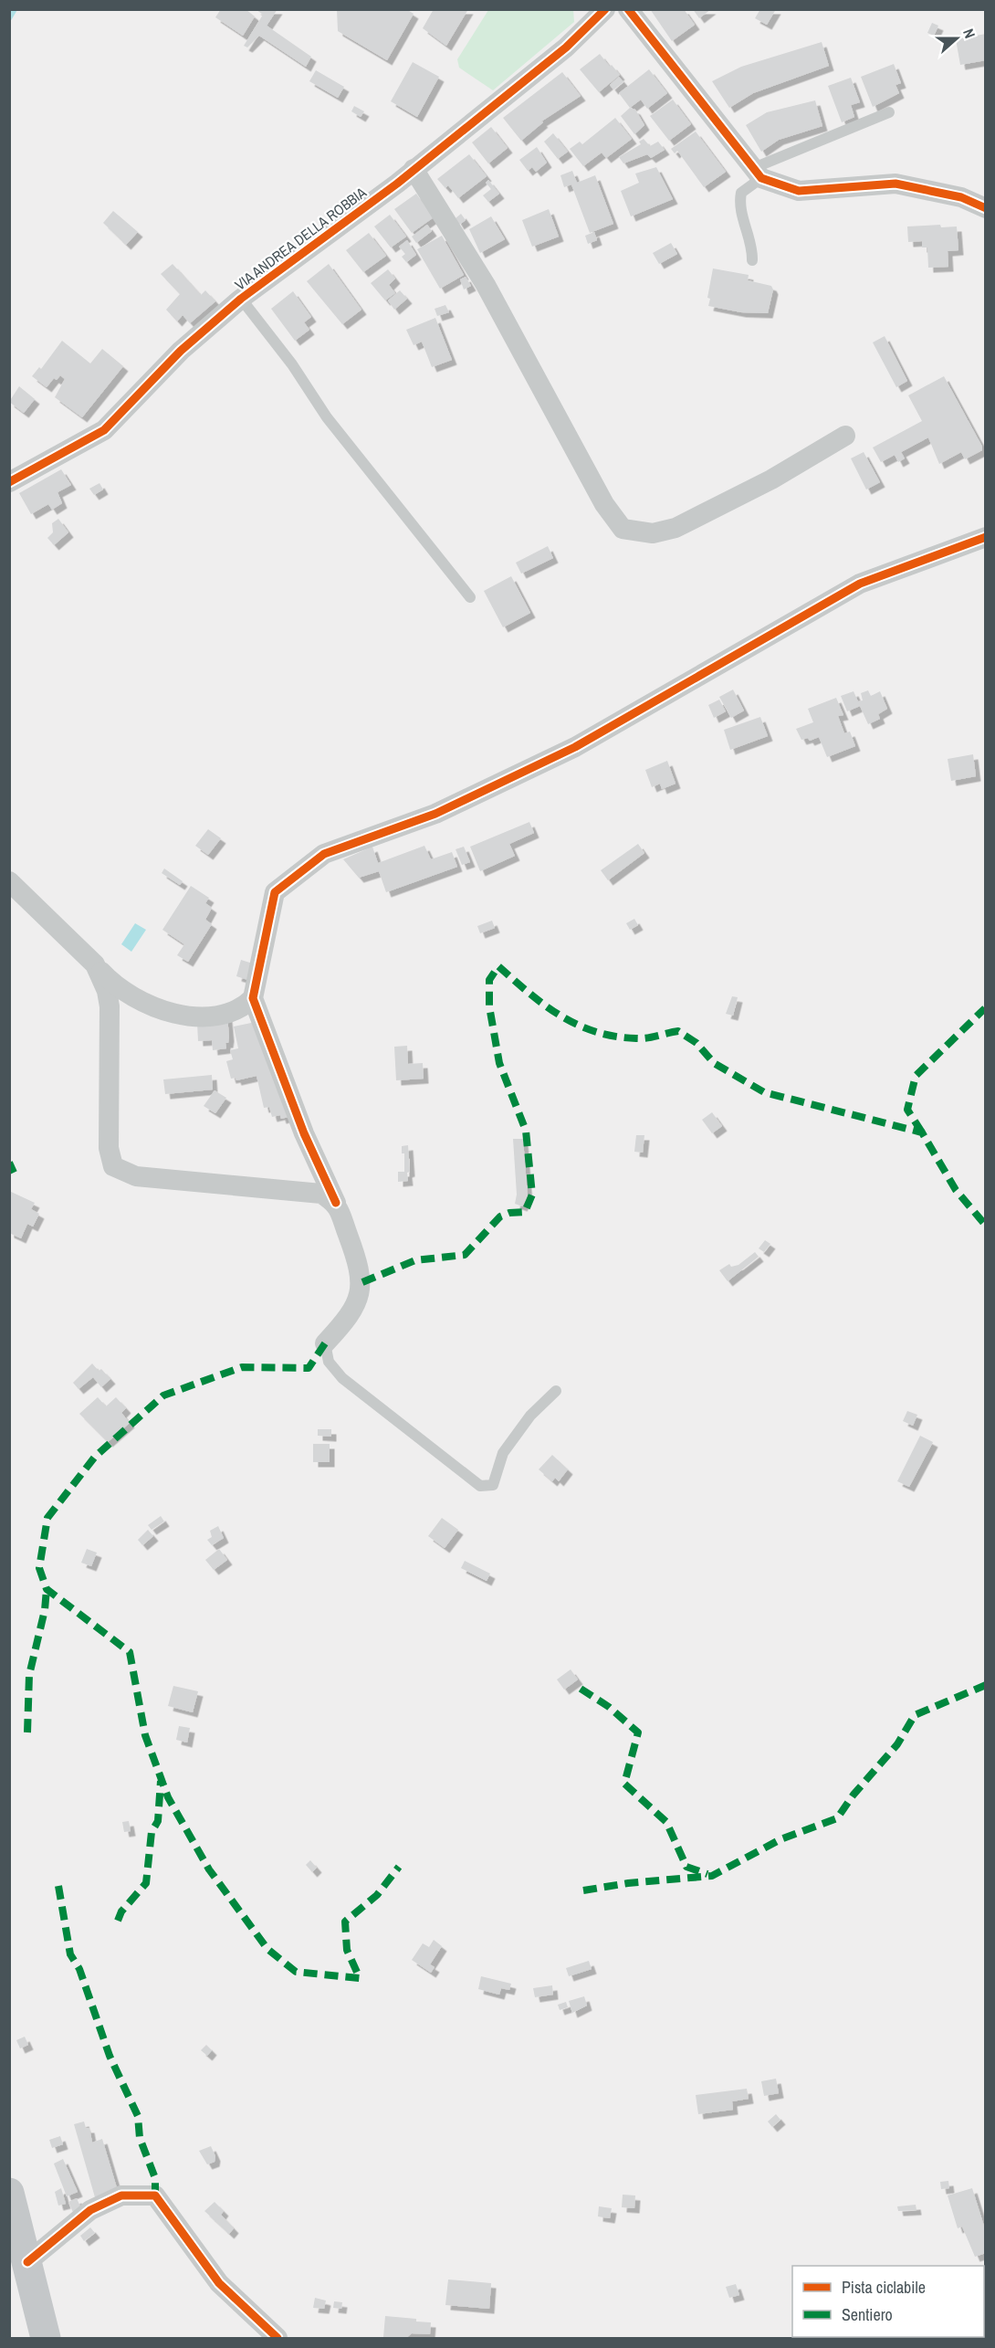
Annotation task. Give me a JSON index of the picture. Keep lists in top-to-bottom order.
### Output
{
  "streets": {
    "street": ["VIA ANDREA DELLA ROBBIA"]
  },
  "legend": ["Pista ciclabile", "Sentiero"],
  "north": "right"
}
